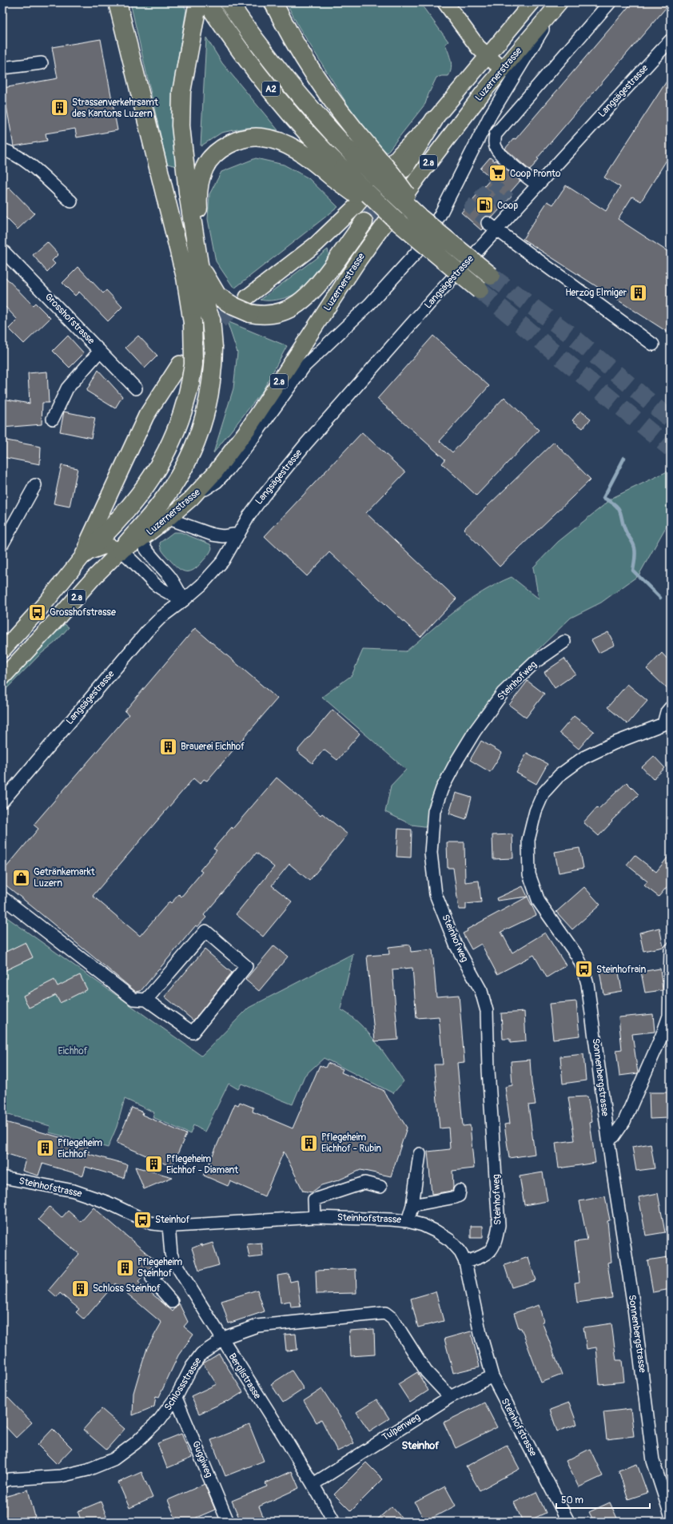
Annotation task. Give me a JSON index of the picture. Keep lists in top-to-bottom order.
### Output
{
  "streets": {
    "highway": ["A2"],
    "main road": ["Luzernerstrasse", "2.a"],
    "street": [
      "Langsägestrasse",
      "Grosshofstrasse",
      "Steinhofweg",
      "Sonnenbergstrasse",
      "Steinhofstrasse",
      "Berglistrasse",
      "Schlossstrasse",
      "Tulpenweg",
      "Guggiweg"
    ]
  },
  "crossings": [
    ["Steinhofweg", "Steinhofstrasse"],
    ["Steinhofstrasse", "Berglistrasse"],
    ["Steinhofstrasse", "Tulpenweg"],
    ["Berglistrasse", "Schlossstrasse"],
    ["Berglistrasse", "Tulpenweg"],
    ["Schlossstrasse", "Tulpenweg"],
    ["Schlossstrasse", "Guggiweg"]
  ],
  "districts": ["Steinhof"],
  "parks": ["Eichhof"],
  "places": {
    "building": [
      "Strassenverkehrsamt des Kantons Luzern",
      "Herzog Elmiger",
      "Brauerei Eichhof",
      "Pflegeheim Eichhof - Rubin",
      "Pflegeheim Eichhof",
      "Pflegeheim Eichhof - Diamant",
      "Pflegeheim Steinhof",
      "Schloss Steinhof"
    ],
    "supermarket": ["Coop Pronto"],
    "fuel station": ["Coop"],
    "bus stop": ["Grosshofstrasse", "Steinhofrain", "Steinhof"],
    "shop": ["Getränkemarkt Luzern"]
  },
  "scale_bar": "50 m"
}
